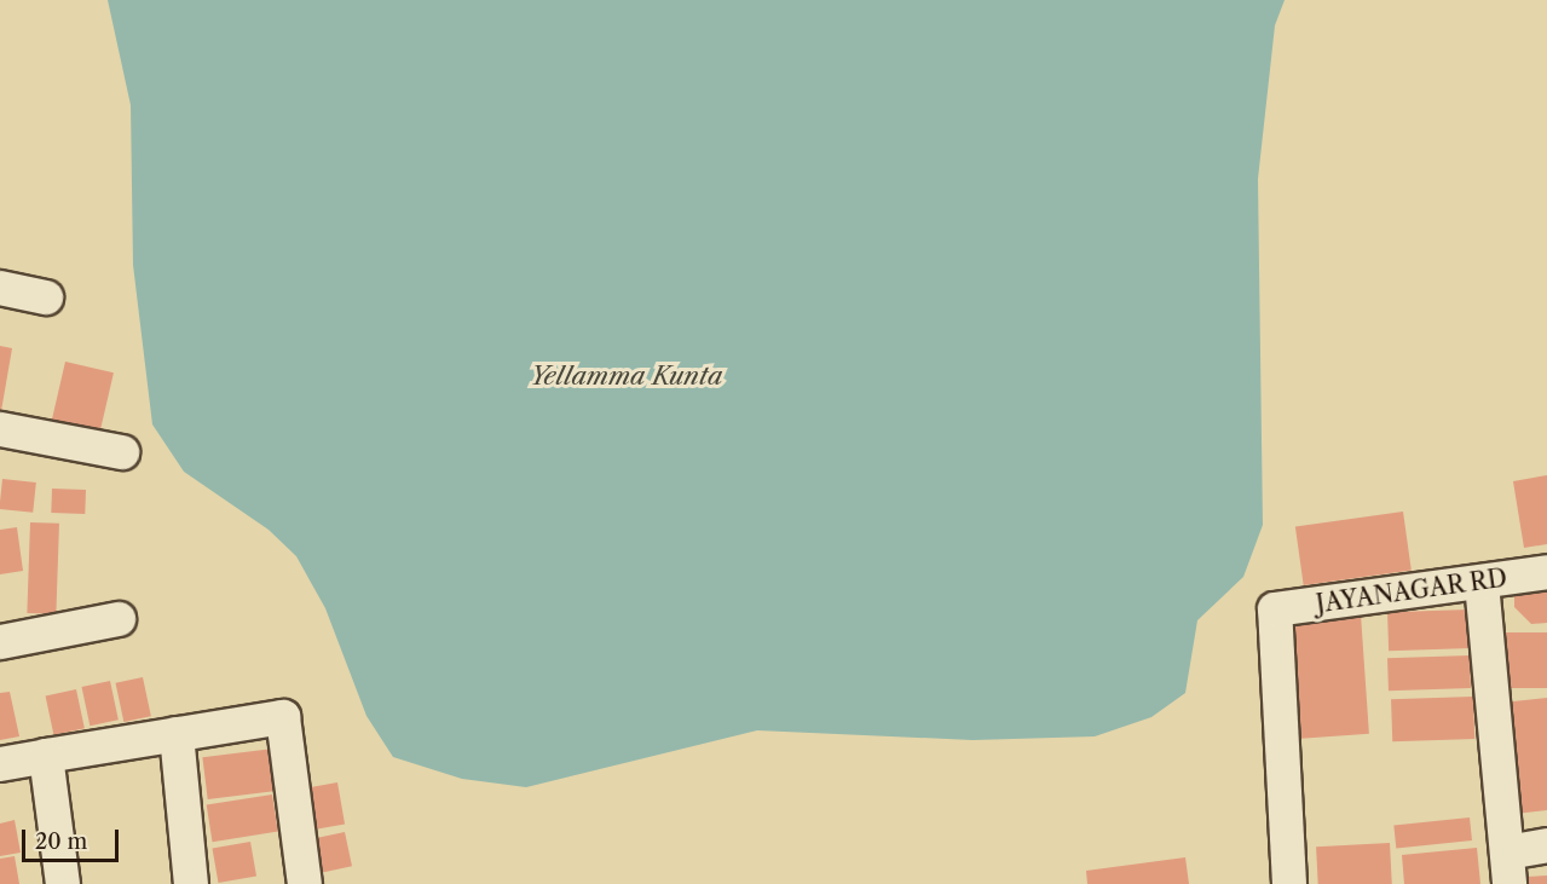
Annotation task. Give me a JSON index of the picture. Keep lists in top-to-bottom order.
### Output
{
  "streets": {
    "street": ["JAYANAGAR RD"]
  },
  "water": ["Yellamma Kunta"],
  "scale_bar": "20 m"
}
